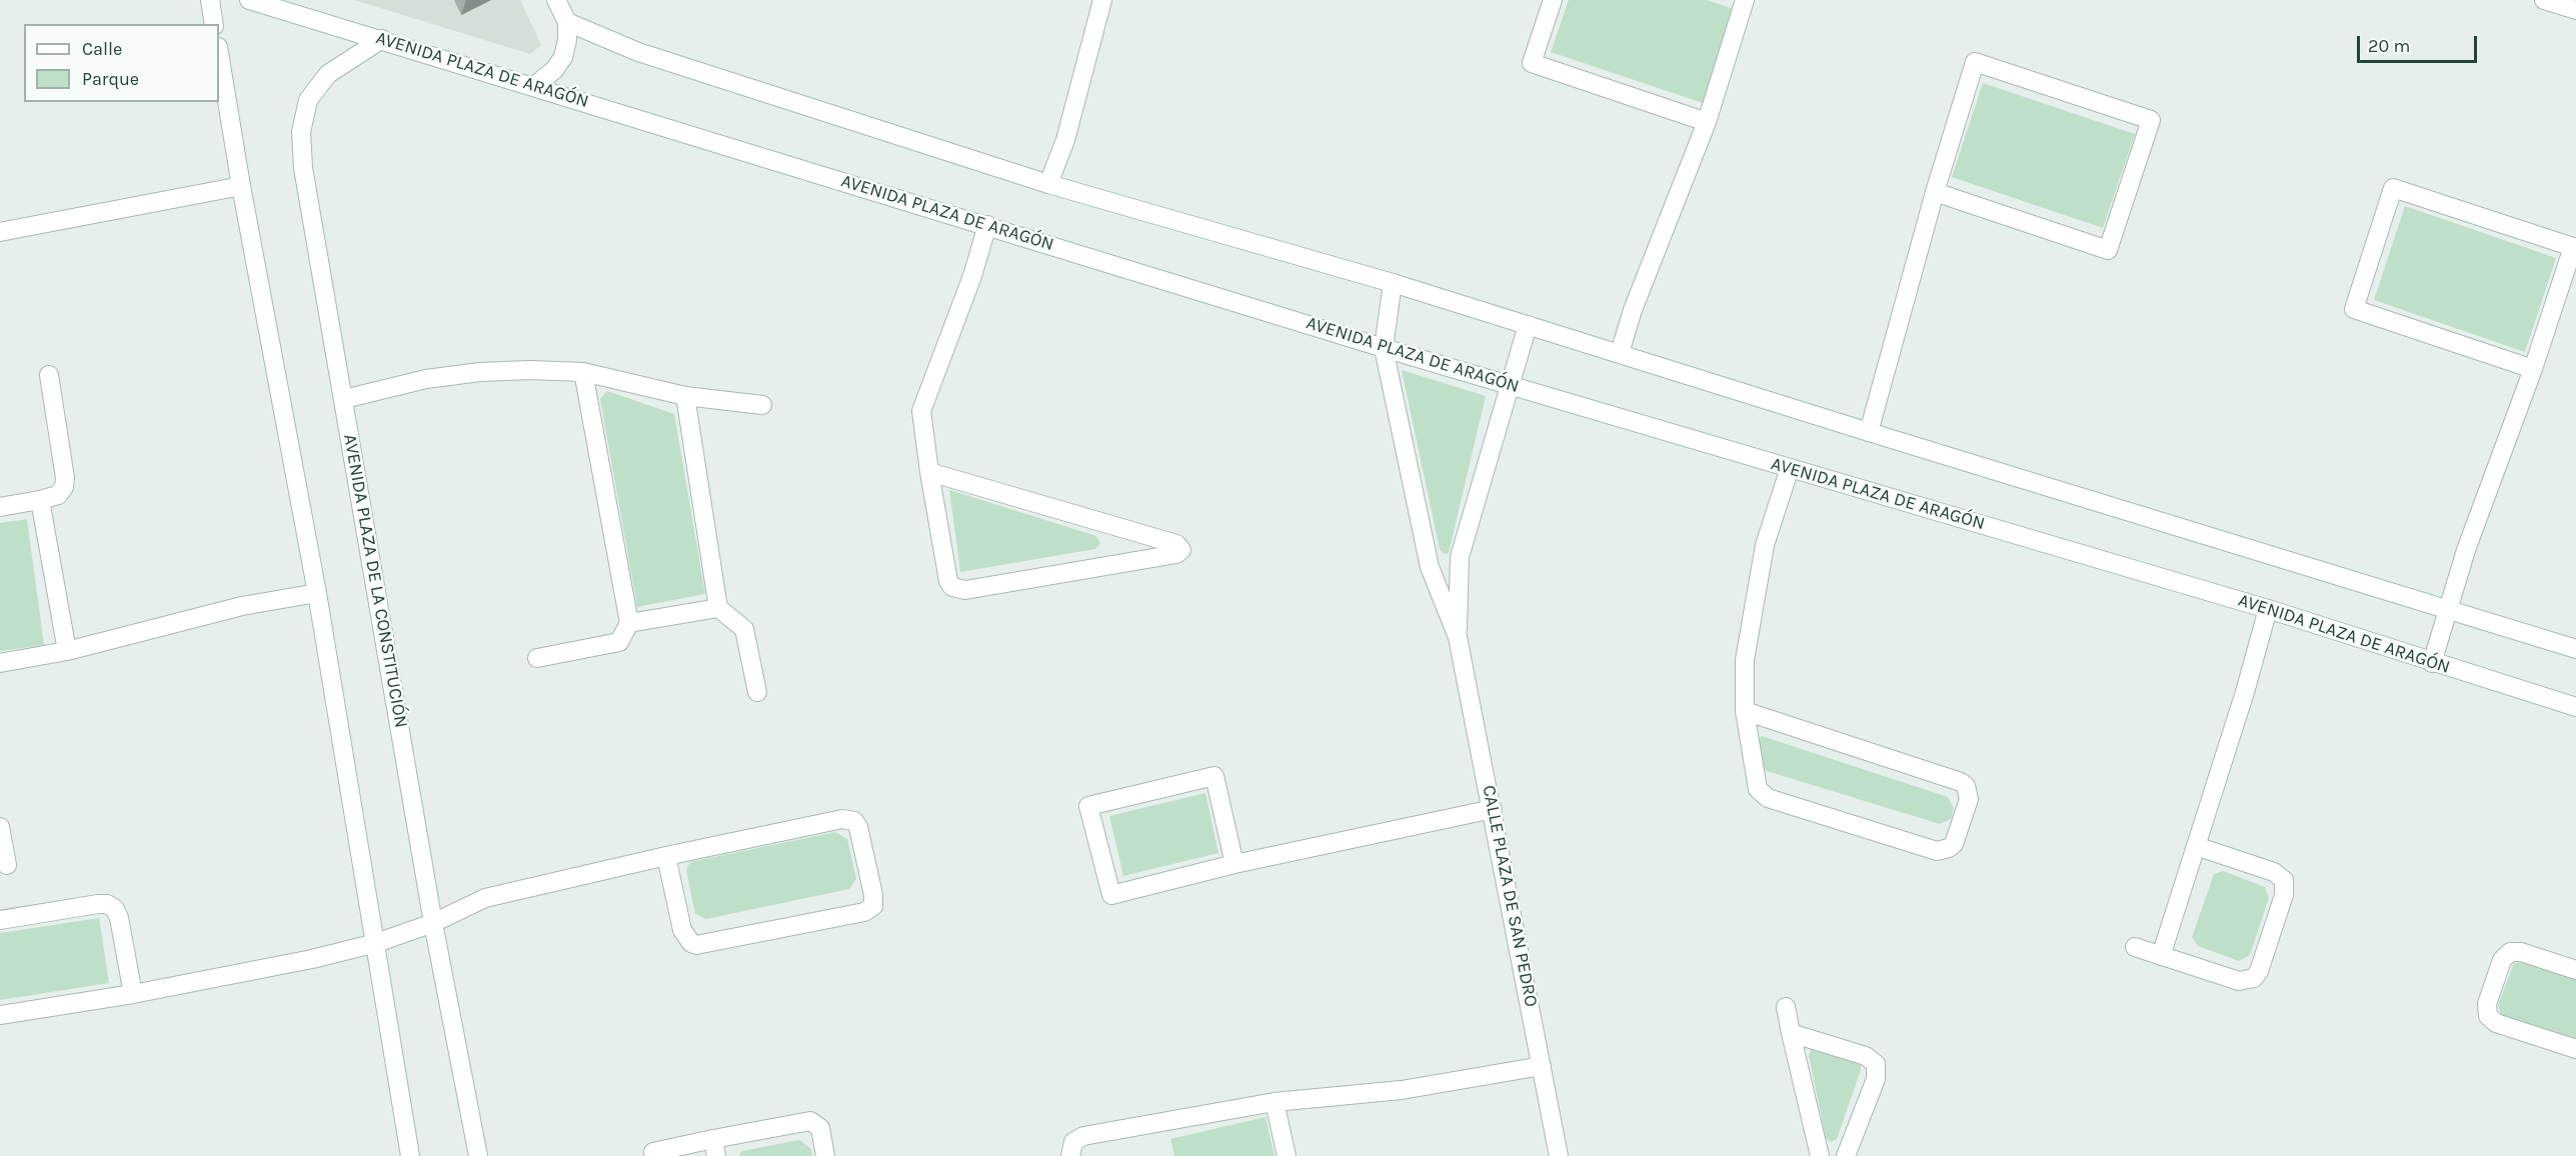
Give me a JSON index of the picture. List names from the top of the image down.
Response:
{
  "streets": {
    "street": ["AVENIDA PLAZA DE ARAGÓN", "AVENIDA PLAZA DE LA CONSTITUCIÓN", "CALLE PLAZA DE SAN PEDRO"]
  },
  "crossings": [
    ["AVENIDA PLAZA DE ARAGÓN", "AVENIDA PLAZA DE LA CONSTITUCIÓN"],
    ["AVENIDA PLAZA DE ARAGÓN", "CALLE PLAZA DE SAN PEDRO"]
  ],
  "legend": ["Calle", "Parque"],
  "scale_bar": "20 m"
}
